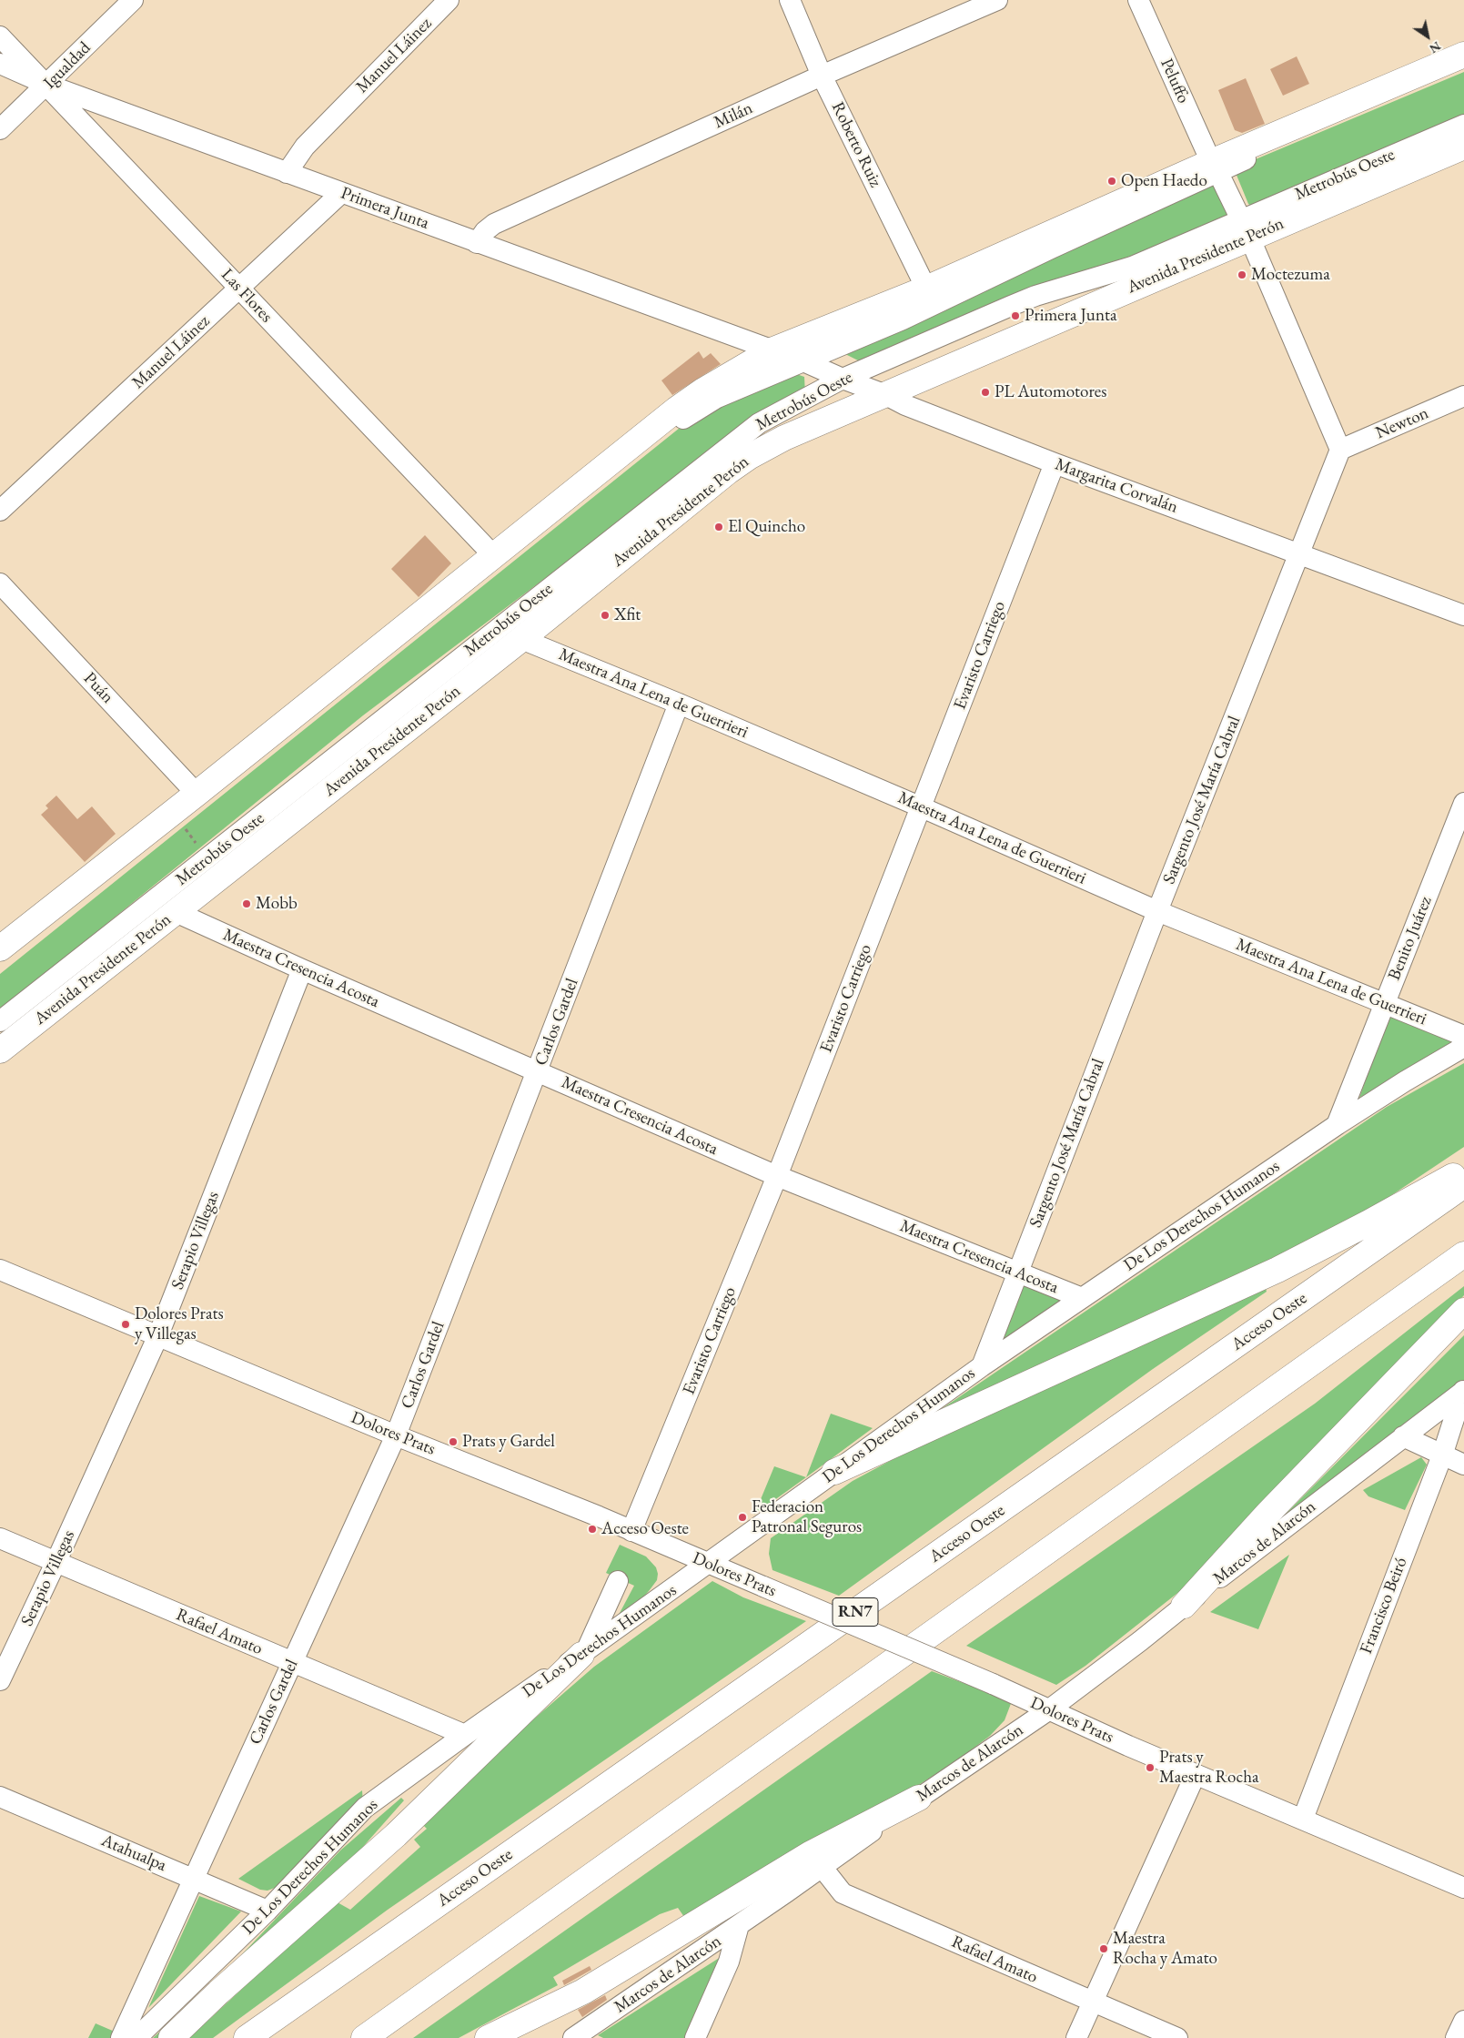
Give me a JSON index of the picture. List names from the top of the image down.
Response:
{
  "streets": {
    "main road": ["Avenida Presidente Perón", "Acceso Oeste", "RN7"],
    "street": [
      "Manuel Láinez",
      "Igualdad",
      "Peluffo",
      "Milán",
      "Roberto Ruiz",
      "Metrobús Oeste",
      "Primera Junta",
      "Las Flores",
      "Newton",
      "Margarita Corvalán",
      "Evaristo Carriego",
      "Puán",
      "Maestra Ana Lena de Guerrieri",
      "Sargento José María Cabral",
      "Benito Juárez",
      "Maestra Cresencia Acosta",
      "Carlos Gardel",
      "De Los Derechos Humanos",
      "Serapio Villegas",
      "Dolores Prats",
      "Marcos de Alarcón",
      "Francisco Beiró",
      "Rafael Amato",
      "Atahualpa"
    ]
  },
  "crossings": [
    ["Manuel Láinez", "Primera Junta"],
    ["Manuel Láinez", "Las Flores"],
    ["Igualdad", "Primera Junta"],
    ["Igualdad", "Las Flores"],
    ["Peluffo", "Metrobús Oeste"],
    ["Peluffo", "Avenida Presidente Perón"],
    ["Milán", "Roberto Ruiz"],
    ["Milán", "Primera Junta"],
    ["Metrobús Oeste", "Avenida Presidente Perón"],
    ["Metrobús Oeste", "Margarita Corvalán"],
    ["Primera Junta", "Las Flores"],
    ["Primera Junta", "Margarita Corvalán"],
    ["Avenida Presidente Perón", "Margarita Corvalán"],
    ["Avenida Presidente Perón", "Maestra Ana Lena de Guerrieri"],
    ["Avenida Presidente Perón", "Maestra Cresencia Acosta"],
    ["Newton", "Sargento José María Cabral"],
    ["Margarita Corvalán", "Evaristo Carriego"],
    ["Margarita Corvalán", "Sargento José María Cabral"],
    ["Evaristo Carriego", "Maestra Ana Lena de Guerrieri"],
    ["Evaristo Carriego", "Maestra Cresencia Acosta"],
    ["Evaristo Carriego", "Dolores Prats"],
    ["Maestra Ana Lena de Guerrieri", "Sargento José María Cabral"],
    ["Maestra Ana Lena de Guerrieri", "Benito Juárez"],
    ["Maestra Ana Lena de Guerrieri", "Carlos Gardel"],
    ["Sargento José María Cabral", "Maestra Cresencia Acosta"],
    ["Sargento José María Cabral", "De Los Derechos Humanos"],
    ["Benito Juárez", "De Los Derechos Humanos"],
    ["Maestra Cresencia Acosta", "Carlos Gardel"],
    ["Maestra Cresencia Acosta", "De Los Derechos Humanos"],
    ["Maestra Cresencia Acosta", "Serapio Villegas"],
    ["Carlos Gardel", "Dolores Prats"],
    ["Carlos Gardel", "Rafael Amato"],
    ["Carlos Gardel", "Atahualpa"],
    ["De Los Derechos Humanos", "Dolores Prats"],
    ["De Los Derechos Humanos", "Rafael Amato"],
    ["De Los Derechos Humanos", "Atahualpa"],
    ["Serapio Villegas", "Dolores Prats"],
    ["Serapio Villegas", "Rafael Amato"],
    ["Dolores Prats", "Marcos de Alarcón"],
    ["Dolores Prats", "Francisco Beiró"],
    ["Marcos de Alarcón", "Francisco Beiró"],
    ["Marcos de Alarcón", "Rafael Amato"]
  ],
  "places": [
    "Open Haedo",
    "Moctezuma",
    "Primera Junta",
    "PL Automotores",
    "El Quincho",
    "Xfit",
    "Mobb",
    "Dolores Prats y Villegas",
    "Prats y Gardel",
    "Federacion Patronal Seguros",
    "Acceso Oeste",
    "Prats y Maestra Rocha",
    "Maestra Rocha y Amato"
  ],
  "north": "bottom right"
}
